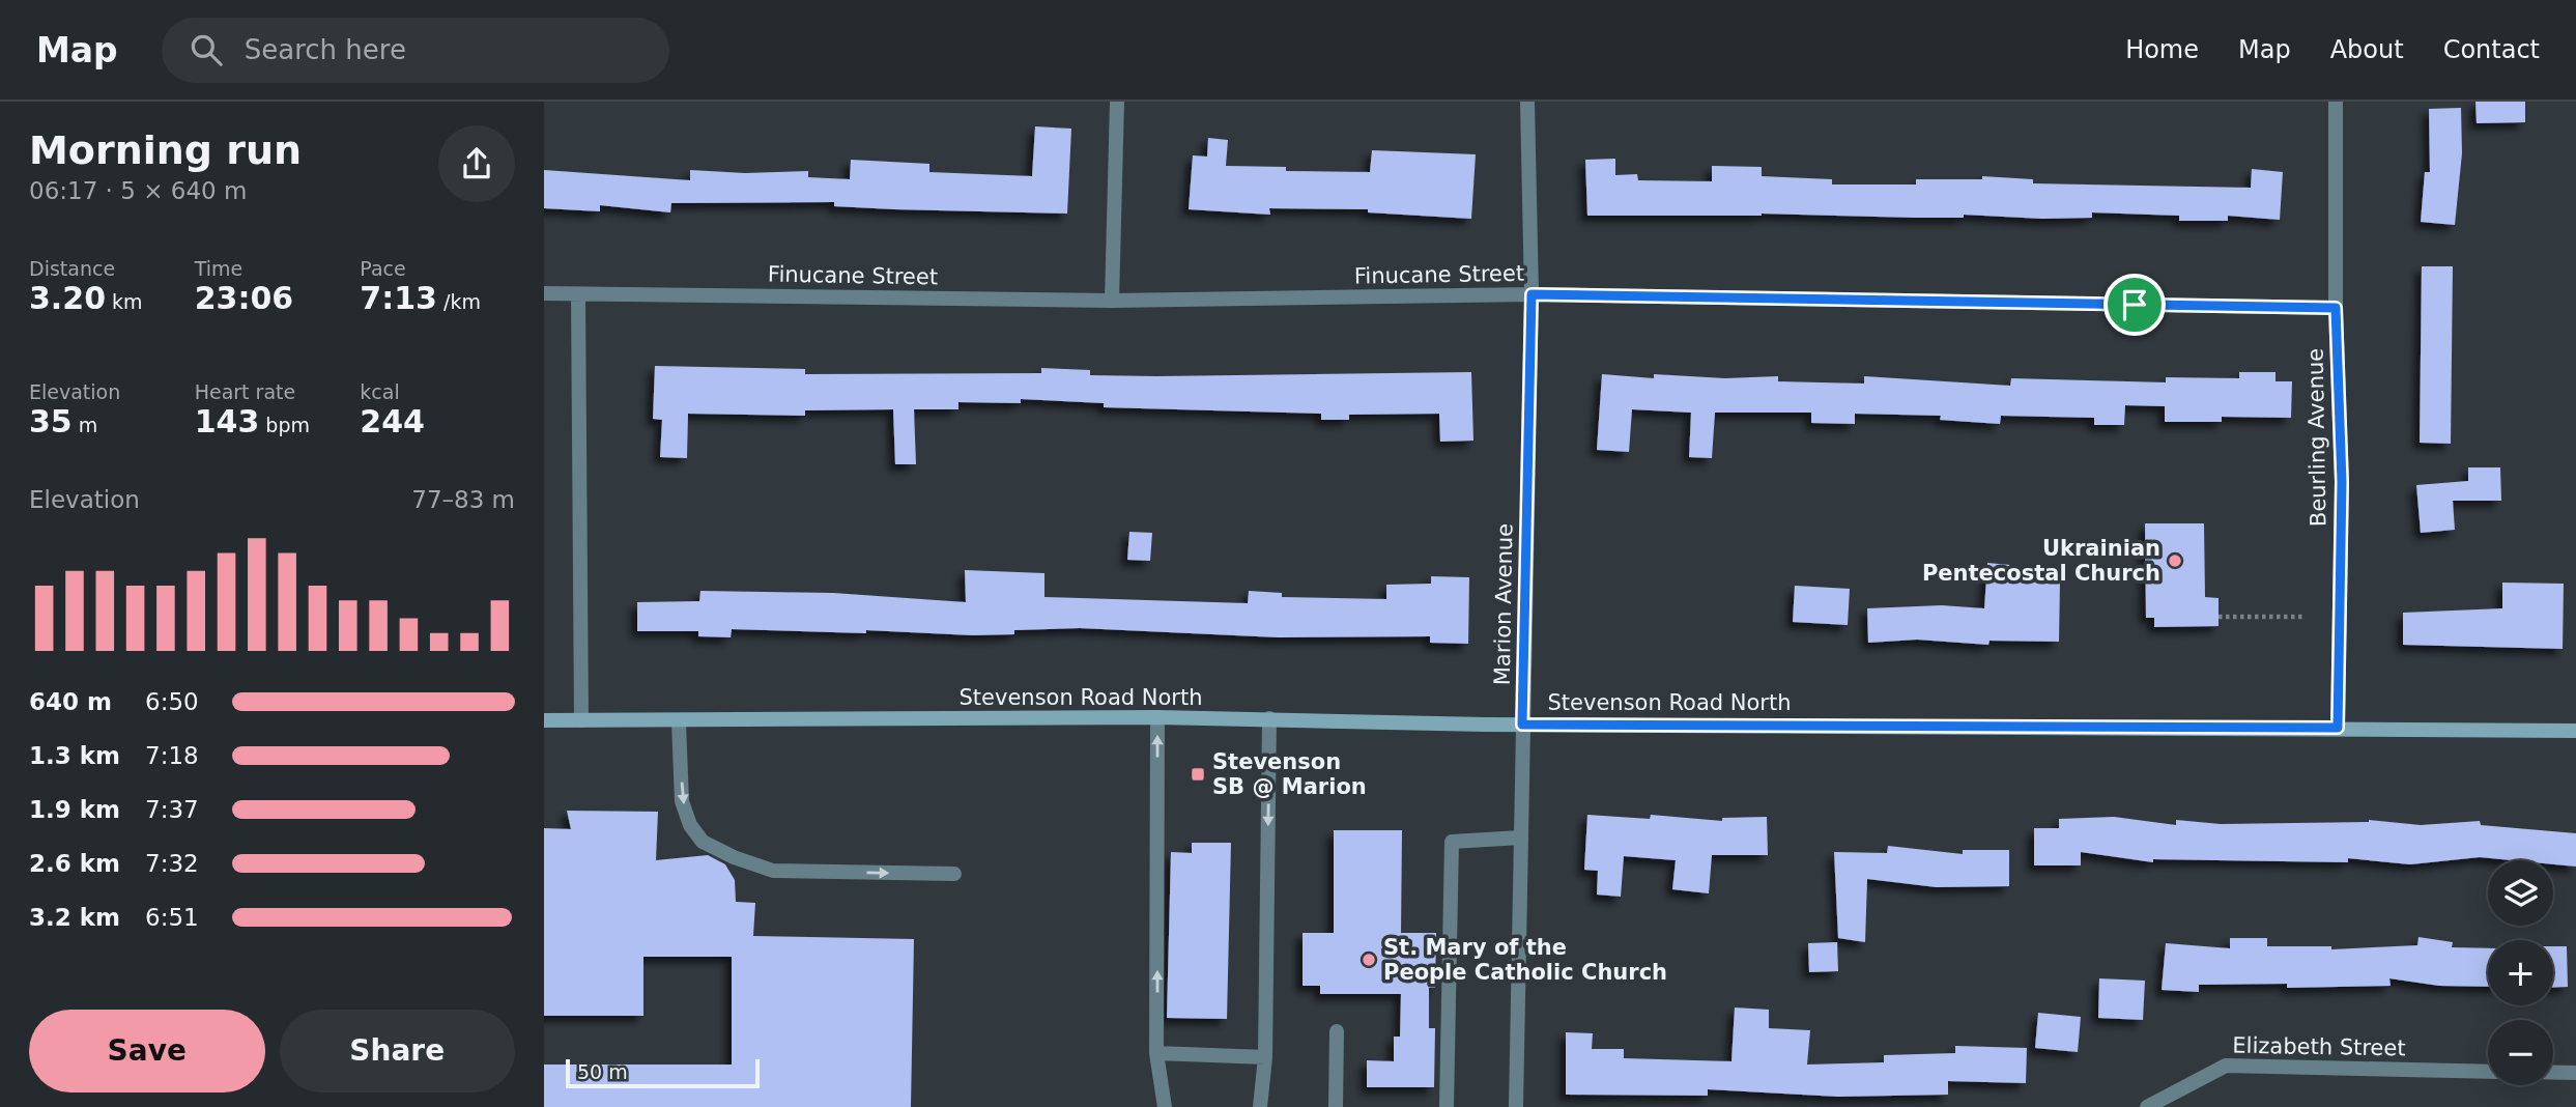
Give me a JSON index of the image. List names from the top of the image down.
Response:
{
  "streets": {
    "main road": ["Stevenson Road North"],
    "street": [
      "Finucane Street",
      "Beurling Avenue",
      "Marion Avenue",
      "Elizabeth Street"
    ]
  },
  "crossings": [
    ["Finucane Street", "Beurling Avenue"],
    ["Finucane Street", "Marion Avenue"],
    ["Beurling Avenue", "Stevenson Road North"],
    ["Marion Avenue", "Stevenson Road North"]
  ],
  "places": {
    "other": ["Ukrainian Pentecostal Church", "St. Mary of the People Catholic Church"],
    "transit": ["Stevenson SB @ Marion"]
  },
  "scale_bar": "50 m",
  "page": {
    "header": "Map",
    "search": "Search here",
    "nav": [
      "Home",
      "Map",
      "About",
      "Contact"
    ],
    "heading": ["Morning run", "06:17 · 5 × 640 m"],
    "stats": [
      ["Distance", "3.20 km"],
      ["Time", "23:06"],
      ["Pace", "7:13 /km"],
      ["Elevation", "35 m"],
      ["Heart rate", "143 bpm"],
      ["kcal", "244"]
    ],
    "chart": ["Elevation", "77–83 m"],
    "list": [
      {
        "name": "640 m",
        "note": "6:50"
      },
      {
        "name": "1.3 km",
        "note": "7:18"
      },
      {
        "name": "1.9 km",
        "note": "7:37"
      },
      {
        "name": "2.6 km",
        "note": "7:32"
      },
      {
        "name": "3.2 km",
        "note": "6:51"
      }
    ],
    "map_buttons": ["+", "−"],
    "buttons": ["Save", "Share"],
    "scale": "50 m"
  }
}
